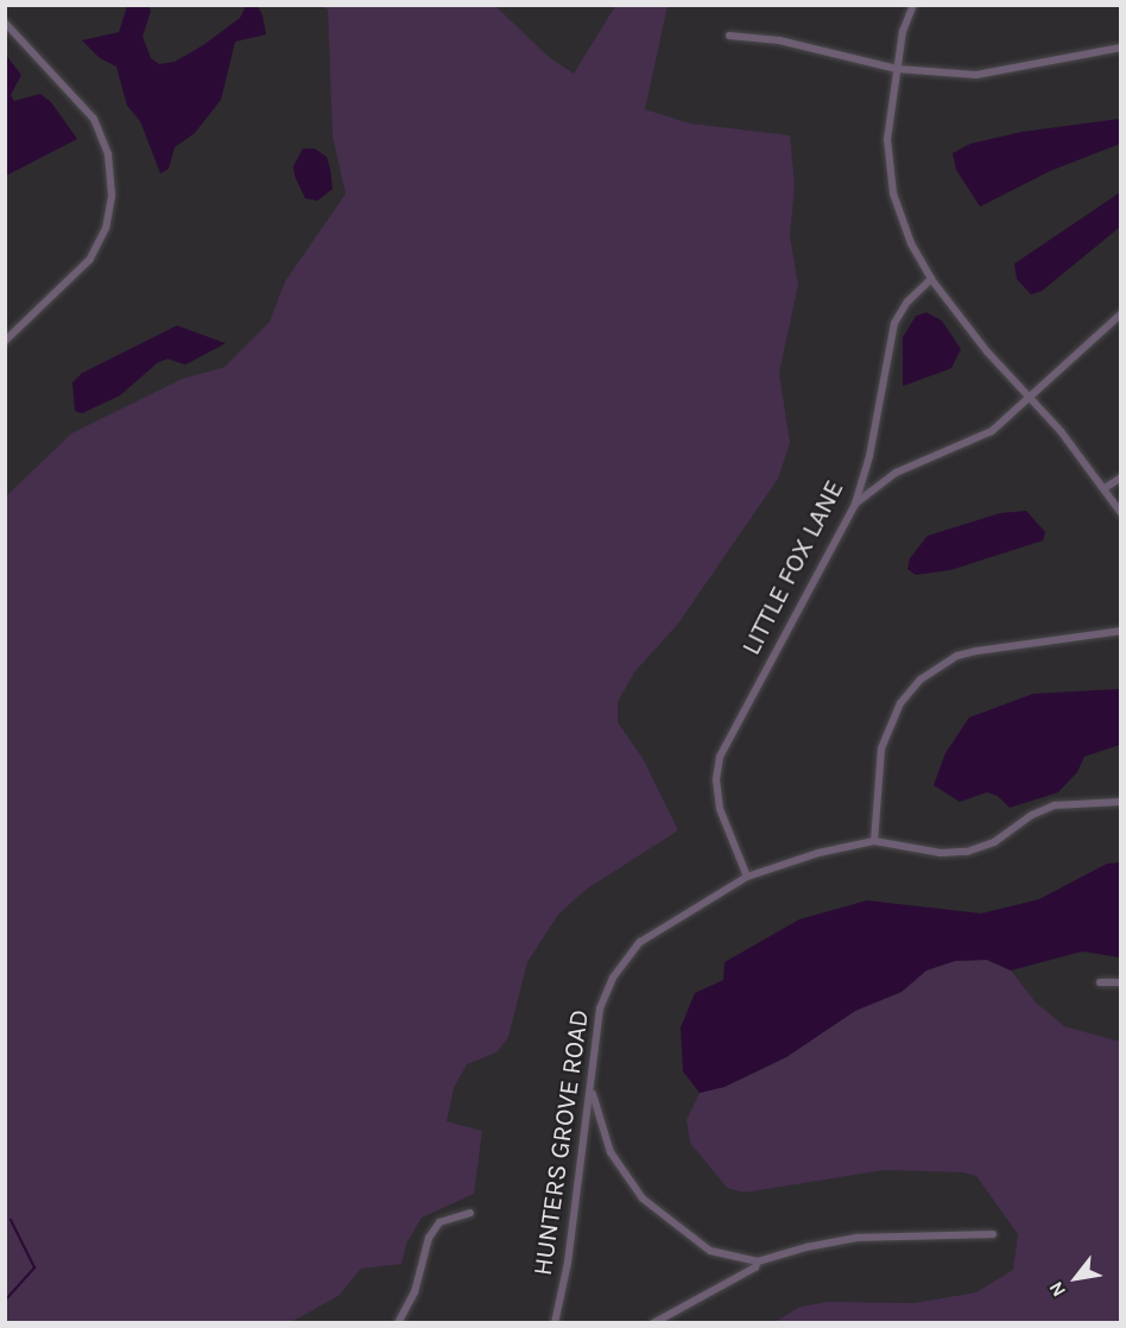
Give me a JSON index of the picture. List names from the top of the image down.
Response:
{
  "streets": {
    "street": ["LITTLE FOX LANE", "HUNTERS GROVE ROAD"]
  },
  "crossings": [
    ["LITTLE FOX LANE", "HUNTERS GROVE ROAD"]
  ],
  "north": "bottom left"
}
